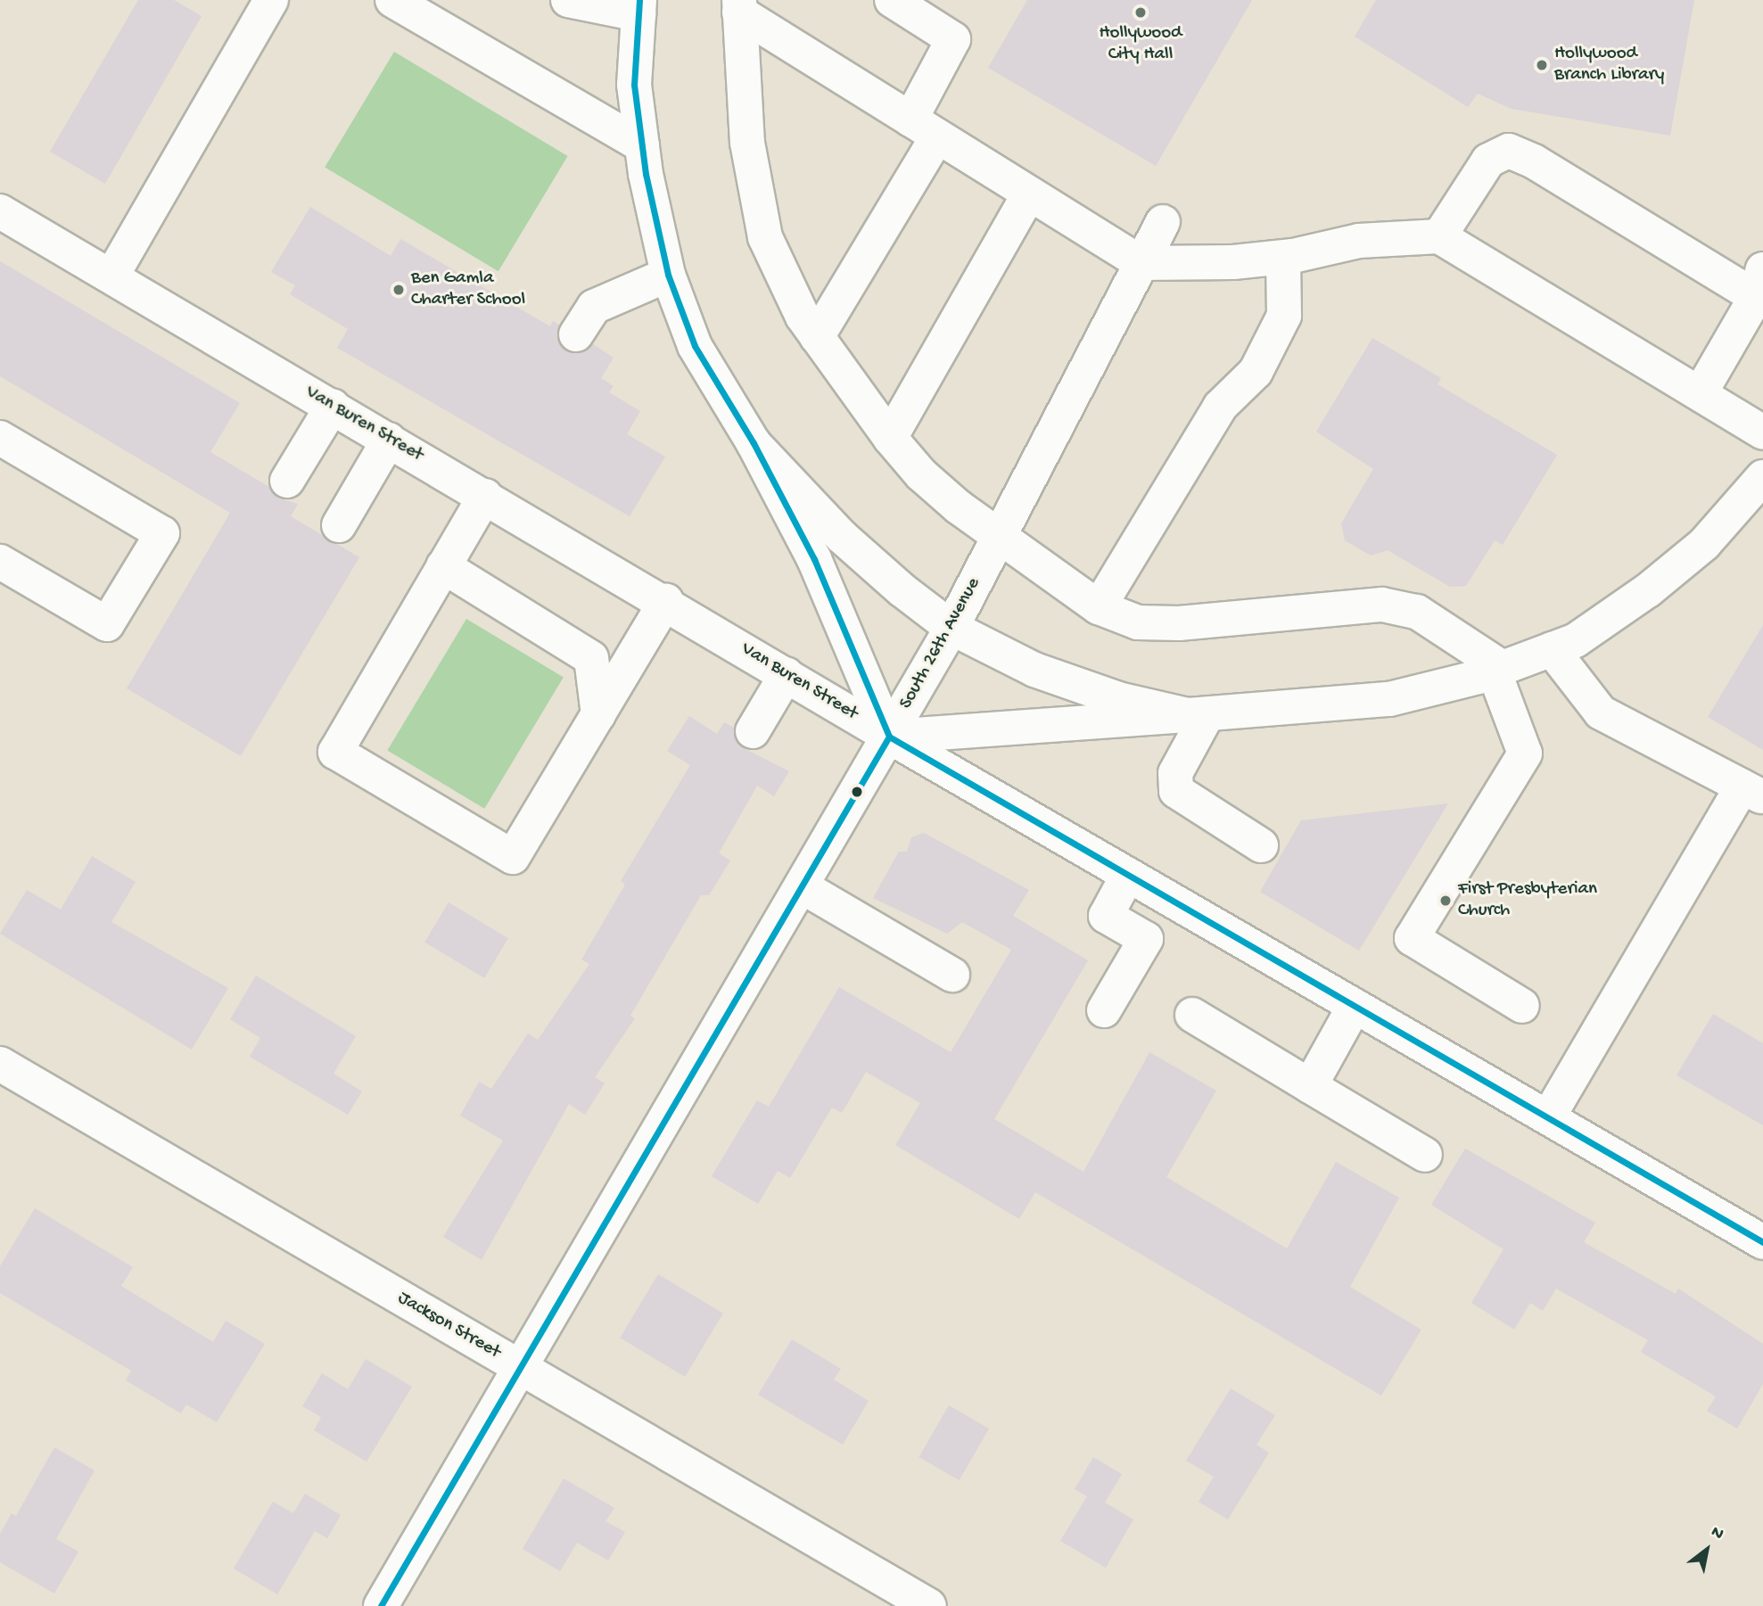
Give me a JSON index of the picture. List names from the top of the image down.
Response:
{
  "streets": {
    "main road": ["Van Buren Street", "South 26th Avenue", "Jackson Street"]
  },
  "crossings": [
    ["Van Buren Street", "South 26th Avenue"],
    ["South 26th Avenue", "Jackson Street"]
  ],
  "places": [
    "Hollywood City Hall",
    "Hollywood Branch Library",
    "Ben Gamla Charter School",
    "First Presbyterian Church"
  ],
  "north": "top right"
}
